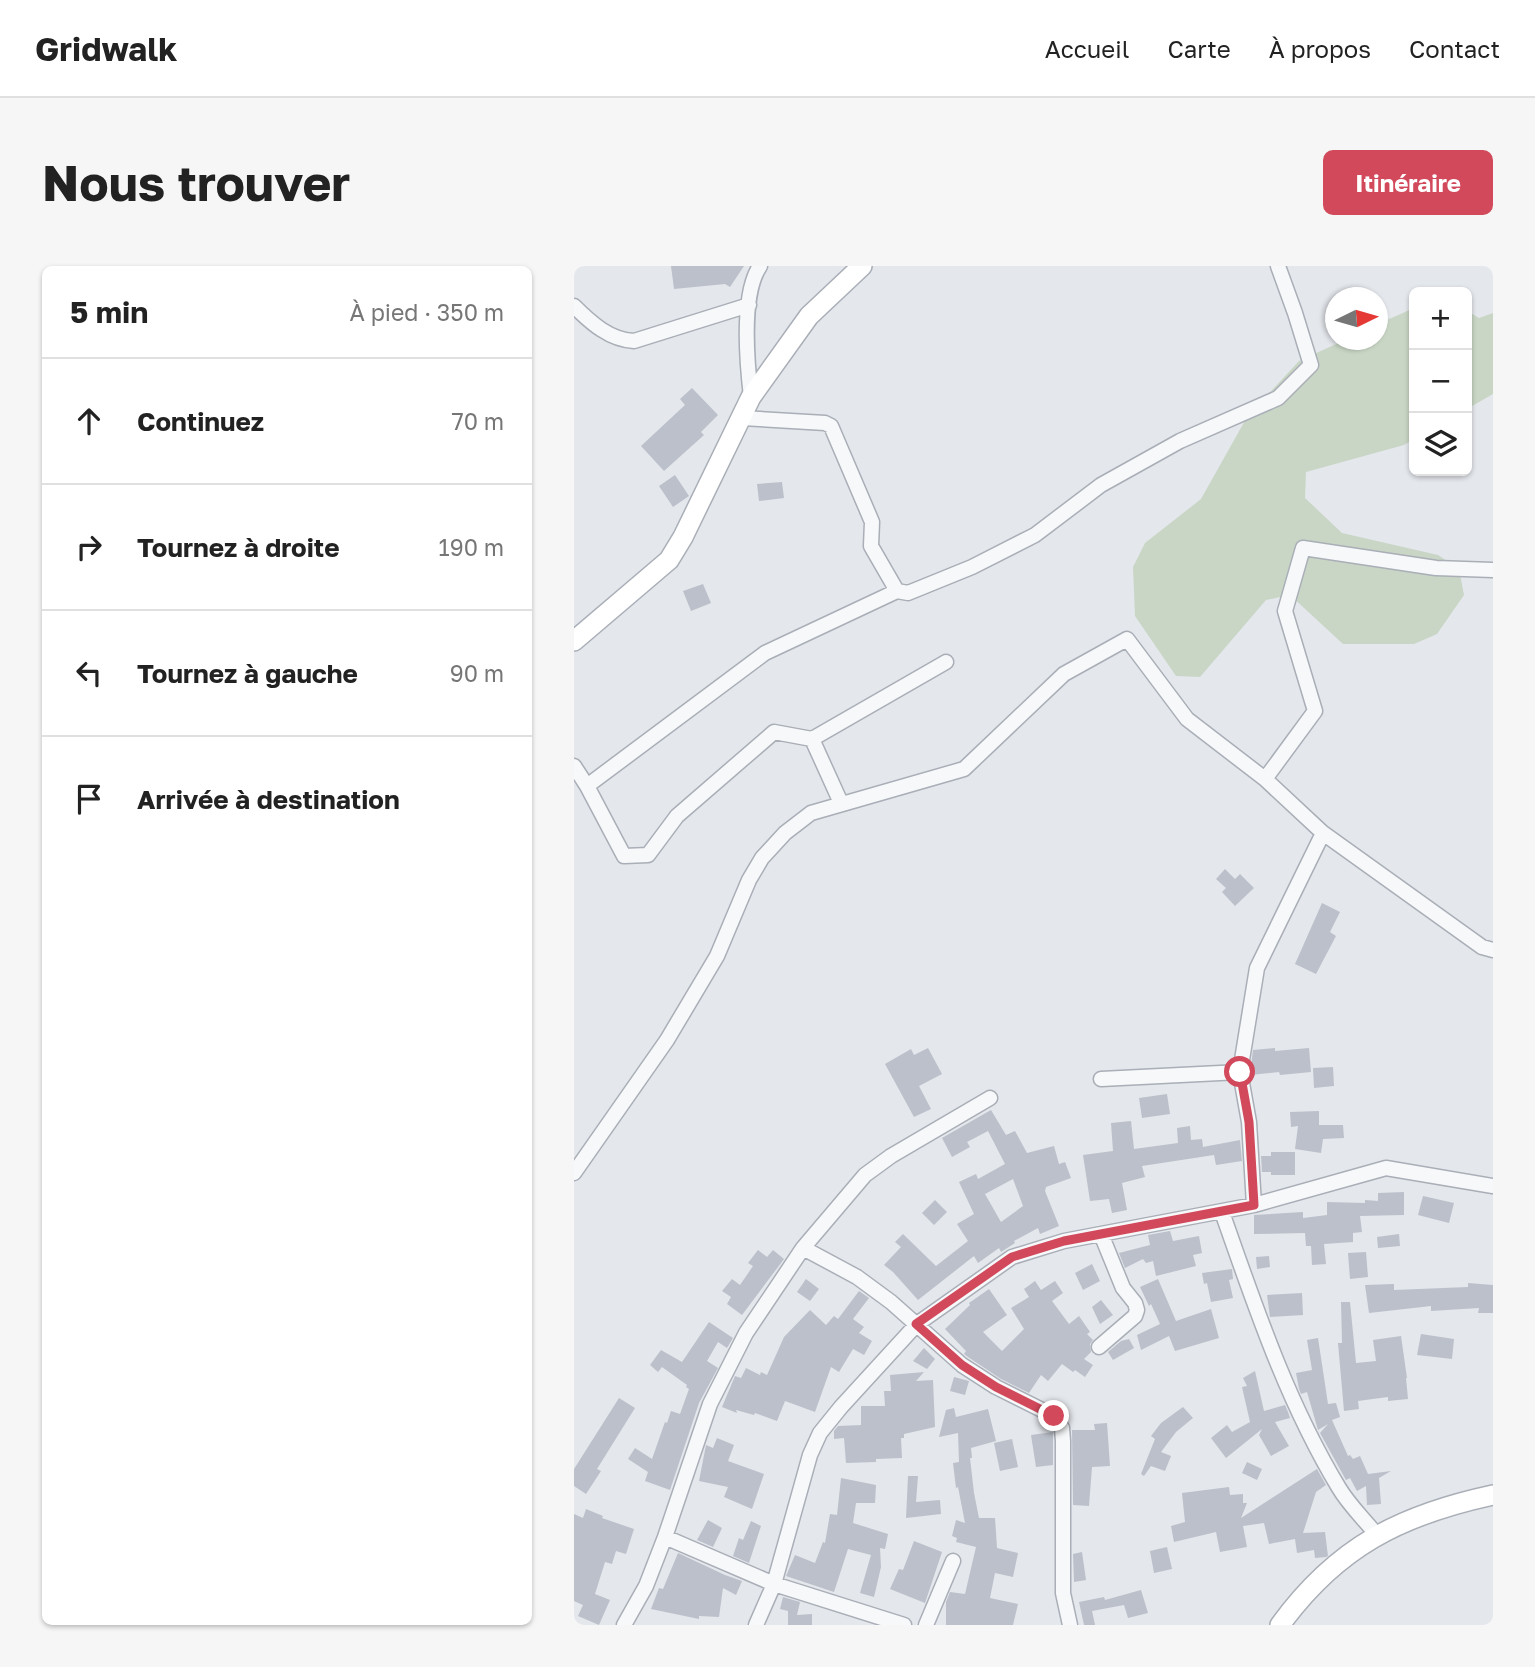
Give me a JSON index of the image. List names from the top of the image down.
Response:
{
  "north": "right",
  "page": {
    "header": "Gridwalk",
    "nav": [
      "Accueil",
      "Carte",
      "À propos",
      "Contact"
    ],
    "buttons": "Itinéraire",
    "title": "Nous trouver",
    "heading": ["5 min", "À pied · 350 m"],
    "map_buttons": ["+", "−"],
    "list": [
      ["Continuez", "70 m"],
      ["Tournez à droite", "190 m"],
      ["Tournez à gauche", "90 m"],
      "Arrivée à destination"
    ]
  }
}
